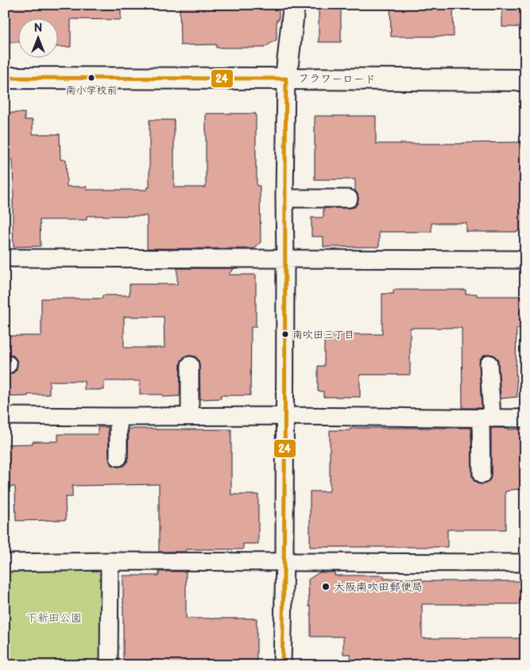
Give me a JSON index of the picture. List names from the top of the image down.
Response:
{
  "streets": {
    "street": ["フラワーロード"]
  },
  "parks": ["下新田公園"],
  "places": ["南小学校前", "南吹田三丁目", "大阪南吹田郵便局"],
  "lines": ["transit line 24"],
  "north": "top"
}
